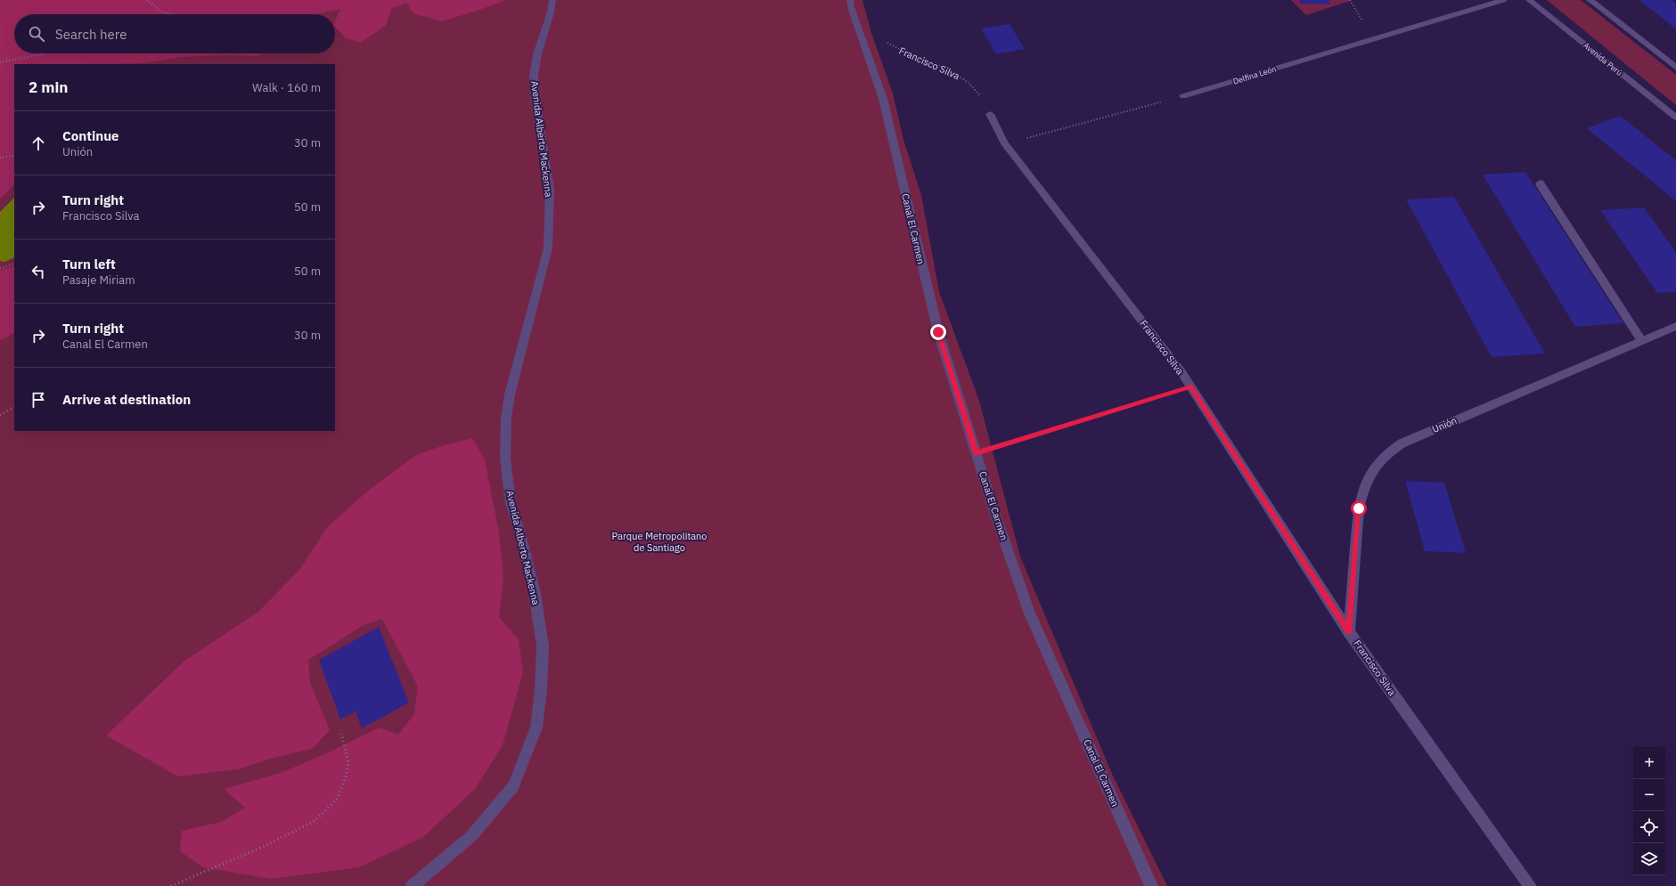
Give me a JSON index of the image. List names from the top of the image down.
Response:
{
  "streets": {
    "street": [
      "Avenida Perú",
      "Francisco Silva",
      "Delfina León",
      "Avenida Alberto Mackenna",
      "Canal El Carmen",
      "Unión"
    ]
  },
  "crossings": [
    ["Francisco Silva", "Unión"]
  ],
  "parks": ["Parque Metropolitano de Santiago"],
  "page": {
    "search": "Search here",
    "heading": ["2 min", "Walk · 160 m"],
    "list": [
      ["Continue", "Unión", "30 m"],
      ["Turn right", "Francisco Silva", "50 m"],
      ["Turn left", "Pasaje Miriam", "50 m"],
      ["Turn right", "Canal El Carmen", "30 m"],
      "Arrive at destination"
    ],
    "map_buttons": ["+", "−"]
  }
}
